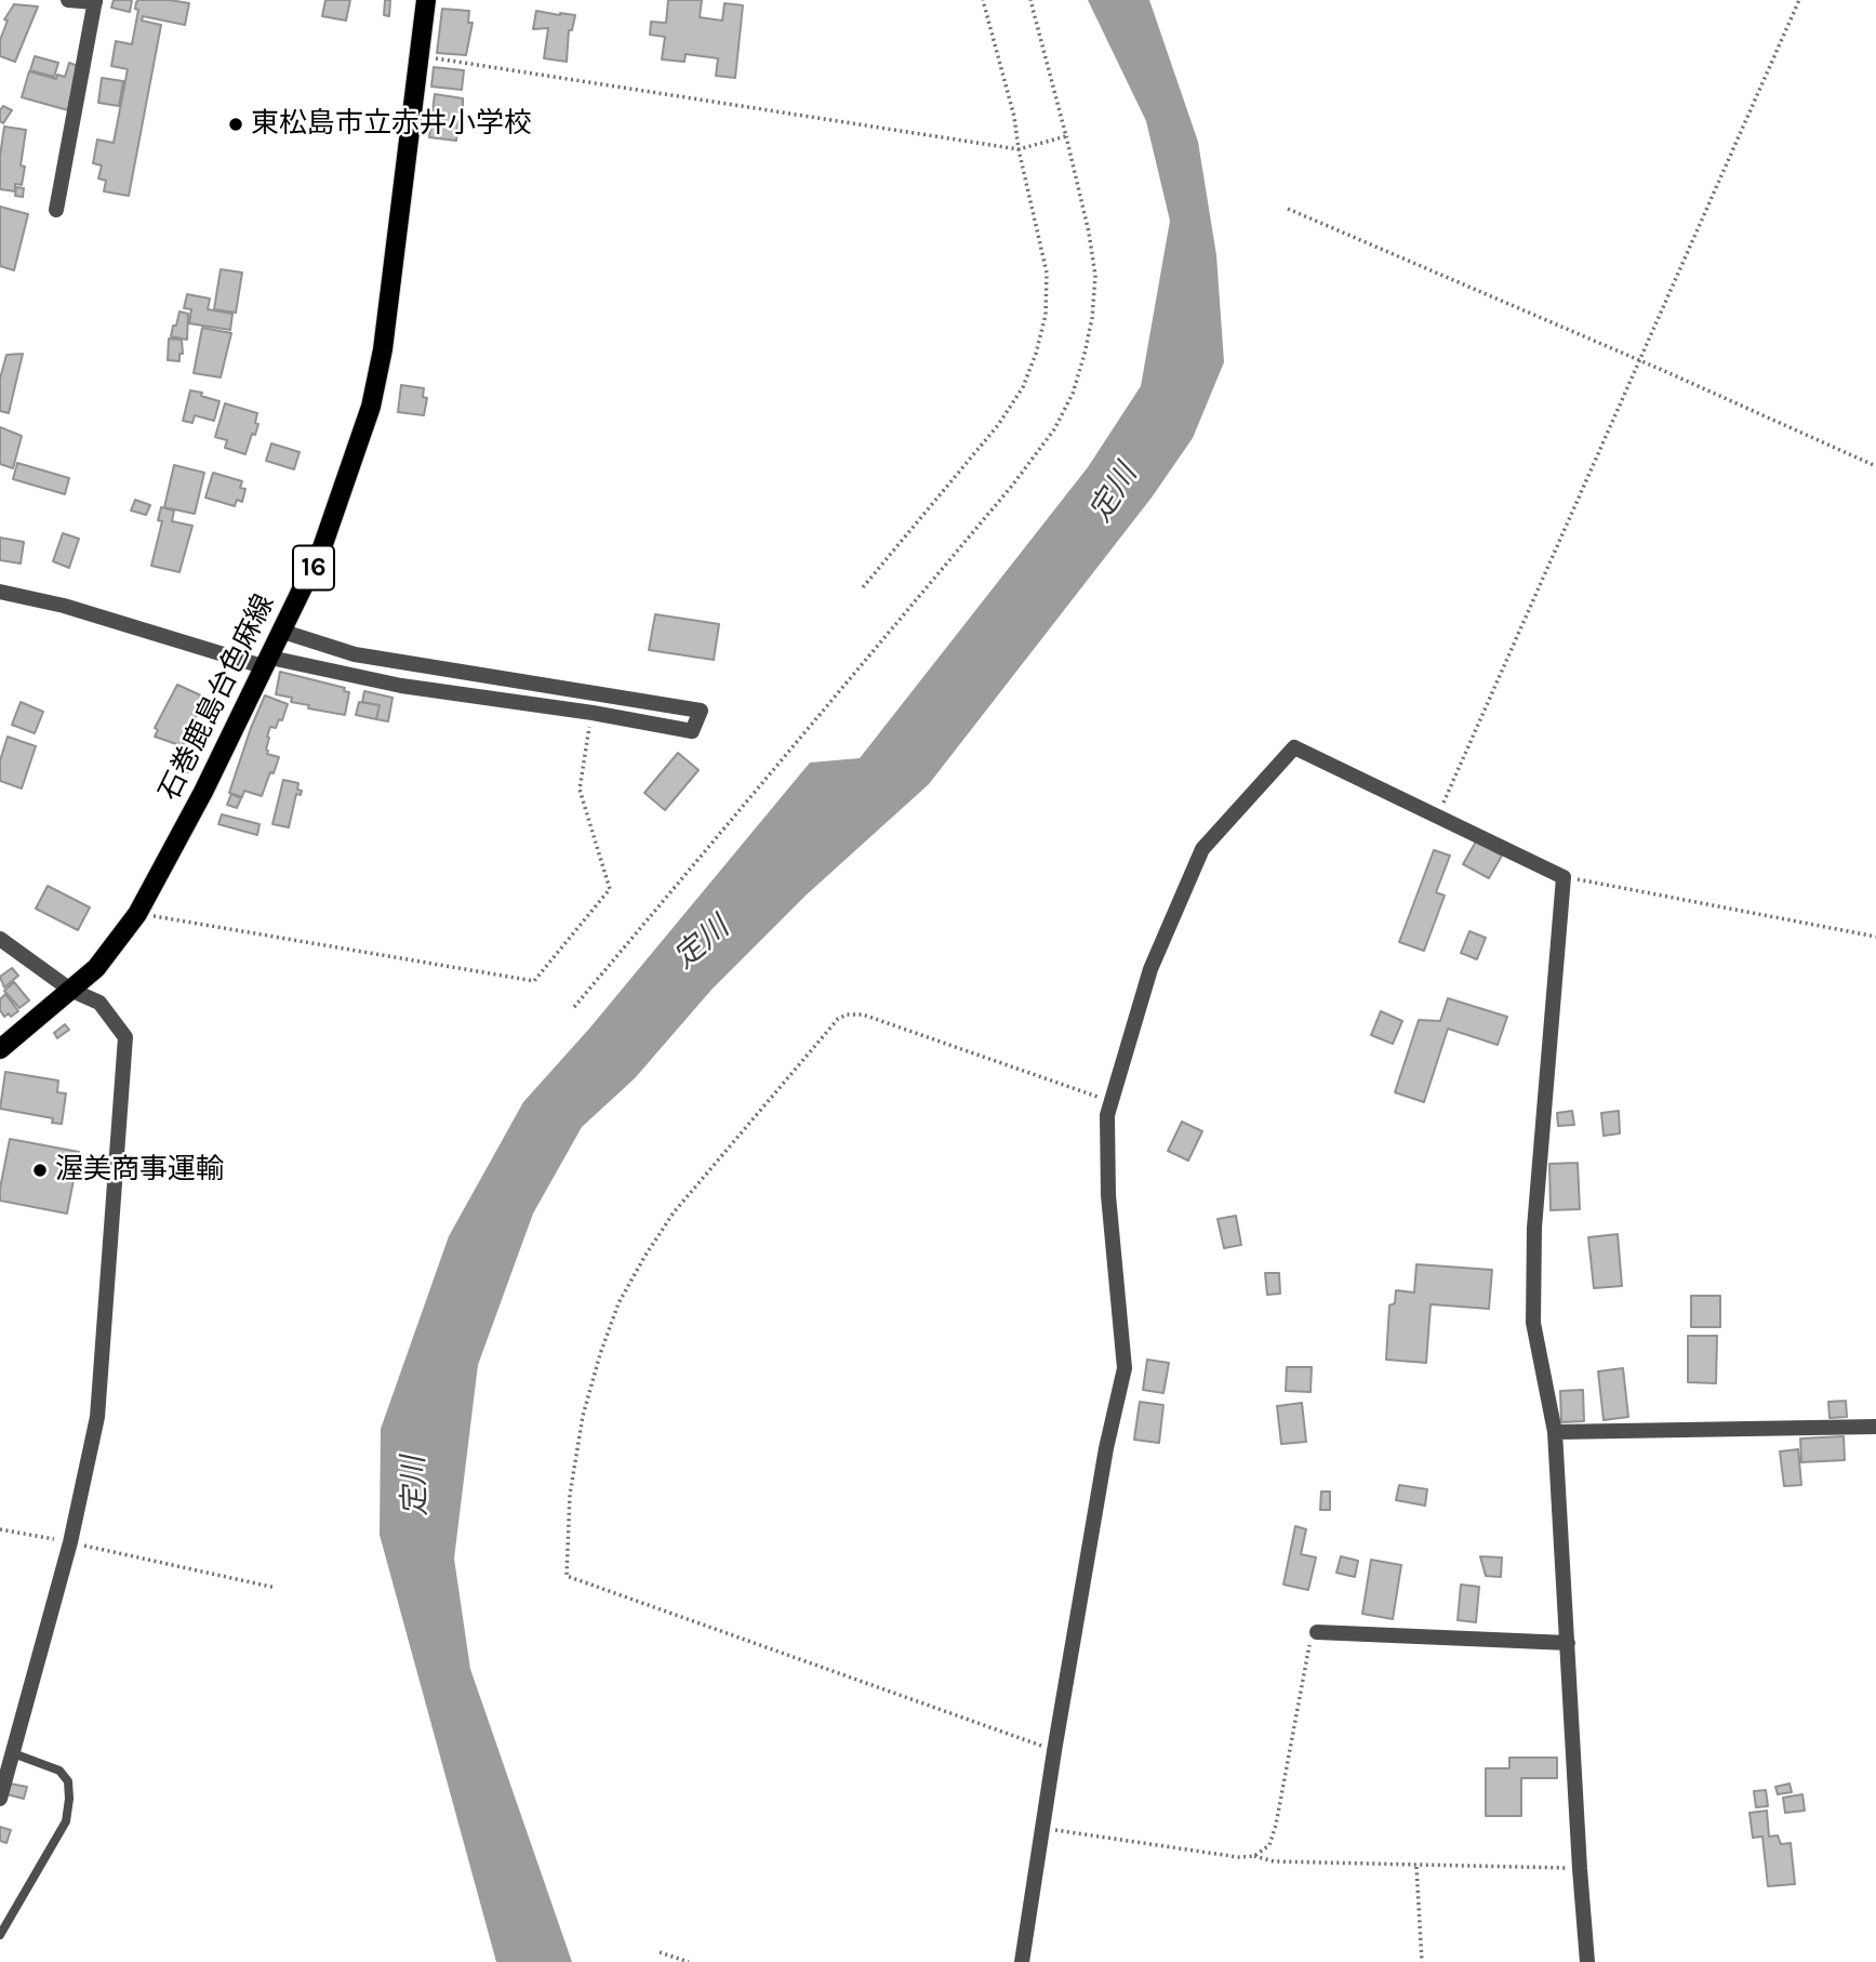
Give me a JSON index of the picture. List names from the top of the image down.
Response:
{
  "streets": {
    "main road": ["16", "石巻鹿島台色麻線"]
  },
  "water": ["定川"],
  "places": ["東松島市立赤井小学校", "渥美商事運輸"]
}
